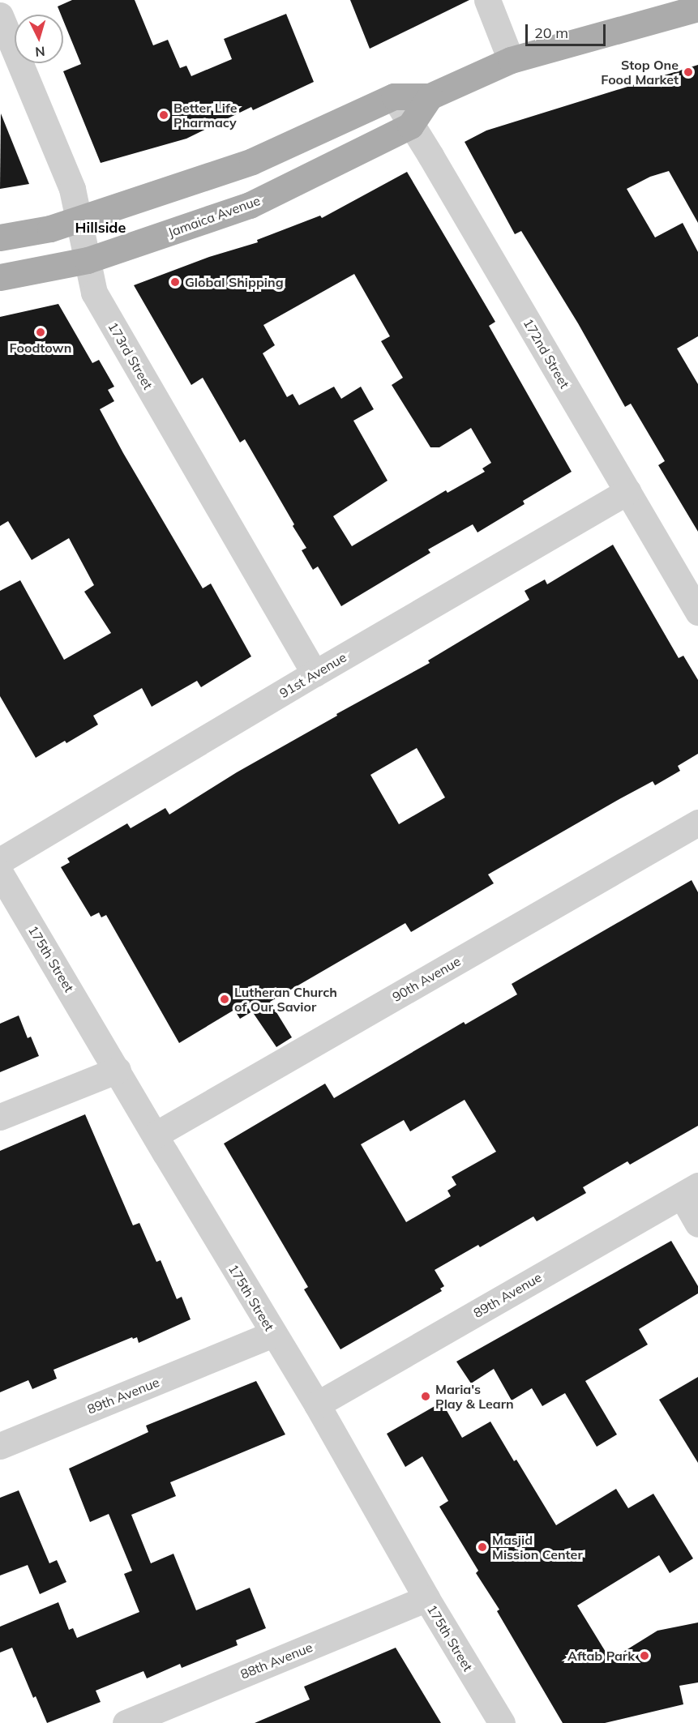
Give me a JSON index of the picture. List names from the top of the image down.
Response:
{
  "streets": {
    "main road": ["Jamaica Avenue"],
    "street": [
      "172nd Street",
      "173rd Street",
      "91st Avenue",
      "175th Street",
      "90th Avenue",
      "89th Avenue",
      "88th Avenue"
    ]
  },
  "crossings": [
    ["Jamaica Avenue", "172nd Street"],
    ["Jamaica Avenue", "173rd Street"],
    ["172nd Street", "91st Avenue"],
    ["173rd Street", "91st Avenue"],
    ["175th Street", "90th Avenue"],
    ["175th Street", "89th Avenue"],
    ["175th Street", "88th Avenue"]
  ],
  "districts": ["Hillside"],
  "places": [
    "Stop One Food Market",
    "Better Life Pharmacy",
    "Global Shipping",
    "Foodtown",
    "Lutheran Church of Our Savior",
    "Maria's Play & Learn",
    "Masjid Mission Center",
    "Aftab Park"
  ],
  "scale_bar": "20 m",
  "north": "bottom"
}
